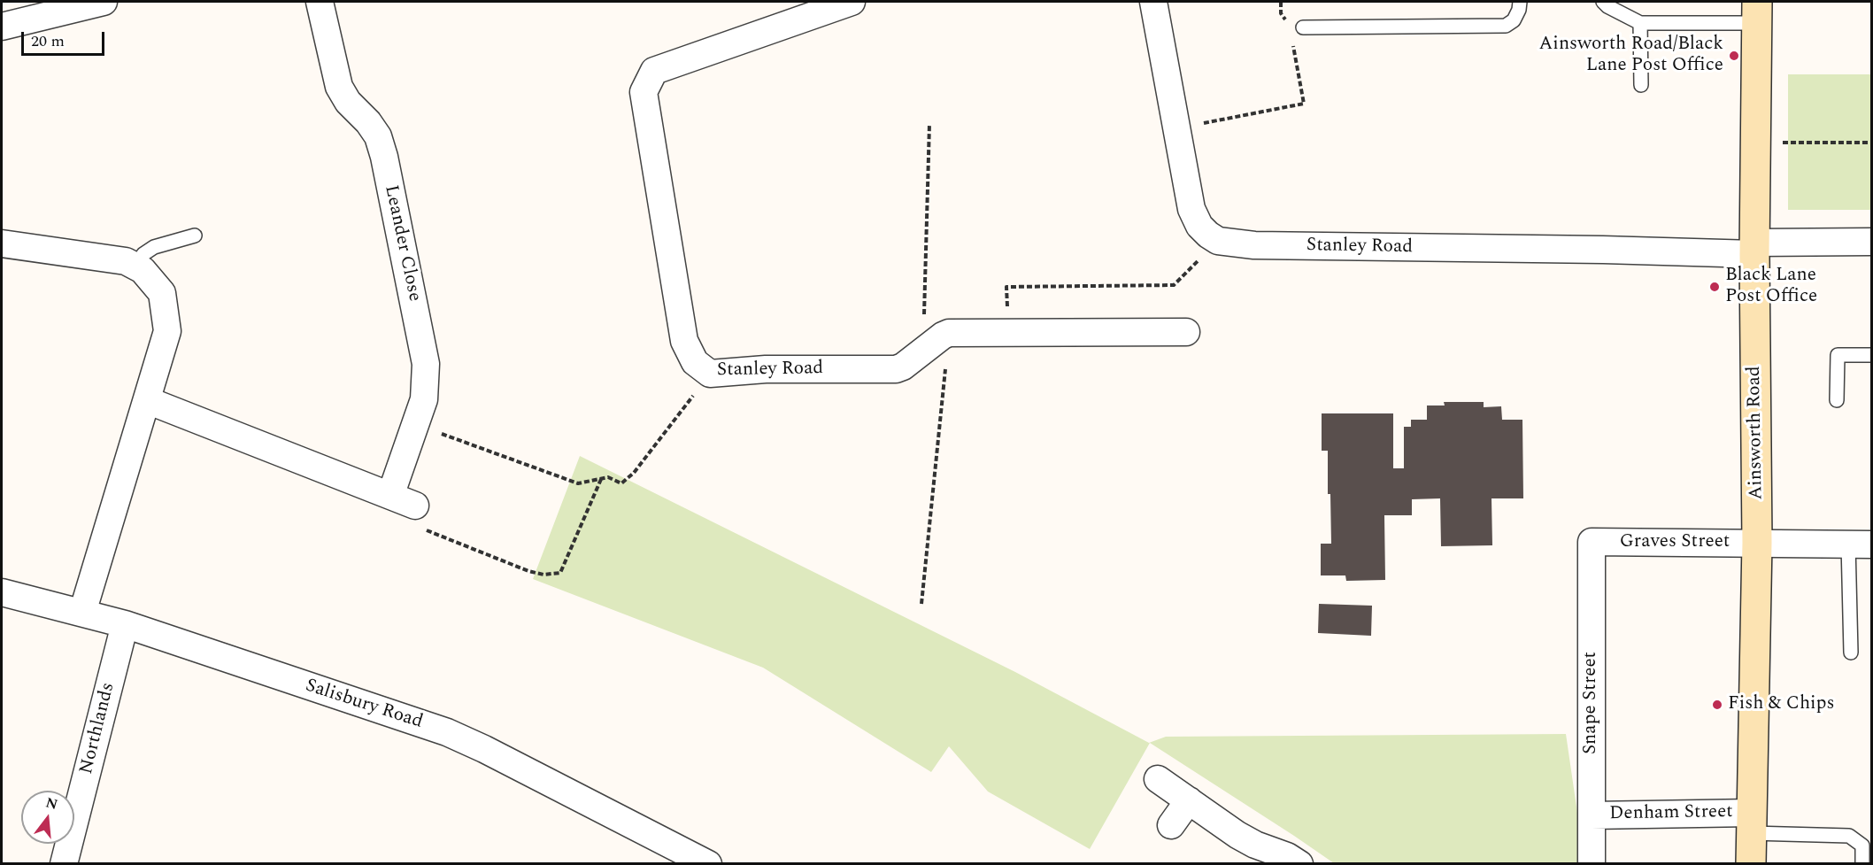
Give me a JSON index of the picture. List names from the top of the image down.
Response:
{
  "streets": {
    "main road": ["Ainsworth Road"],
    "street": [
      "Leander Close",
      "Stanley Road",
      "Graves Street",
      "Snape Street",
      "Salisbury Road",
      "Northlands",
      "Denham Street"
    ]
  },
  "crossings": [
    ["Stanley Road", "Ainsworth Road"],
    ["Ainsworth Road", "Graves Street"],
    ["Ainsworth Road", "Denham Street"],
    ["Graves Street", "Snape Street"],
    ["Snape Street", "Denham Street"],
    ["Salisbury Road", "Northlands"]
  ],
  "places": ["Ainsworth Road/Black Lane Post Office", "Black Lane Post Office", "Fish & Chips"],
  "scale_bar": "20 m",
  "north": "top"
}
